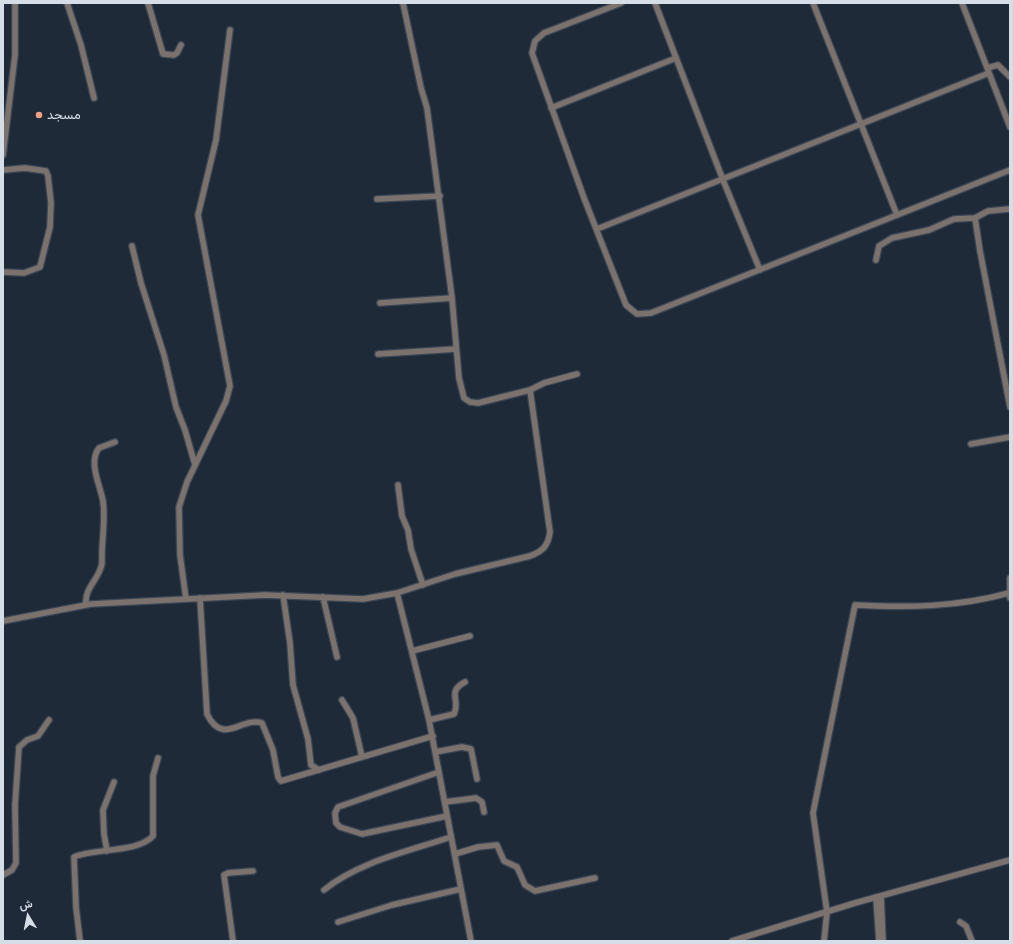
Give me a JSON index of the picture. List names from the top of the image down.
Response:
{
  "places": ["مسجد"],
  "north": "top"
}
